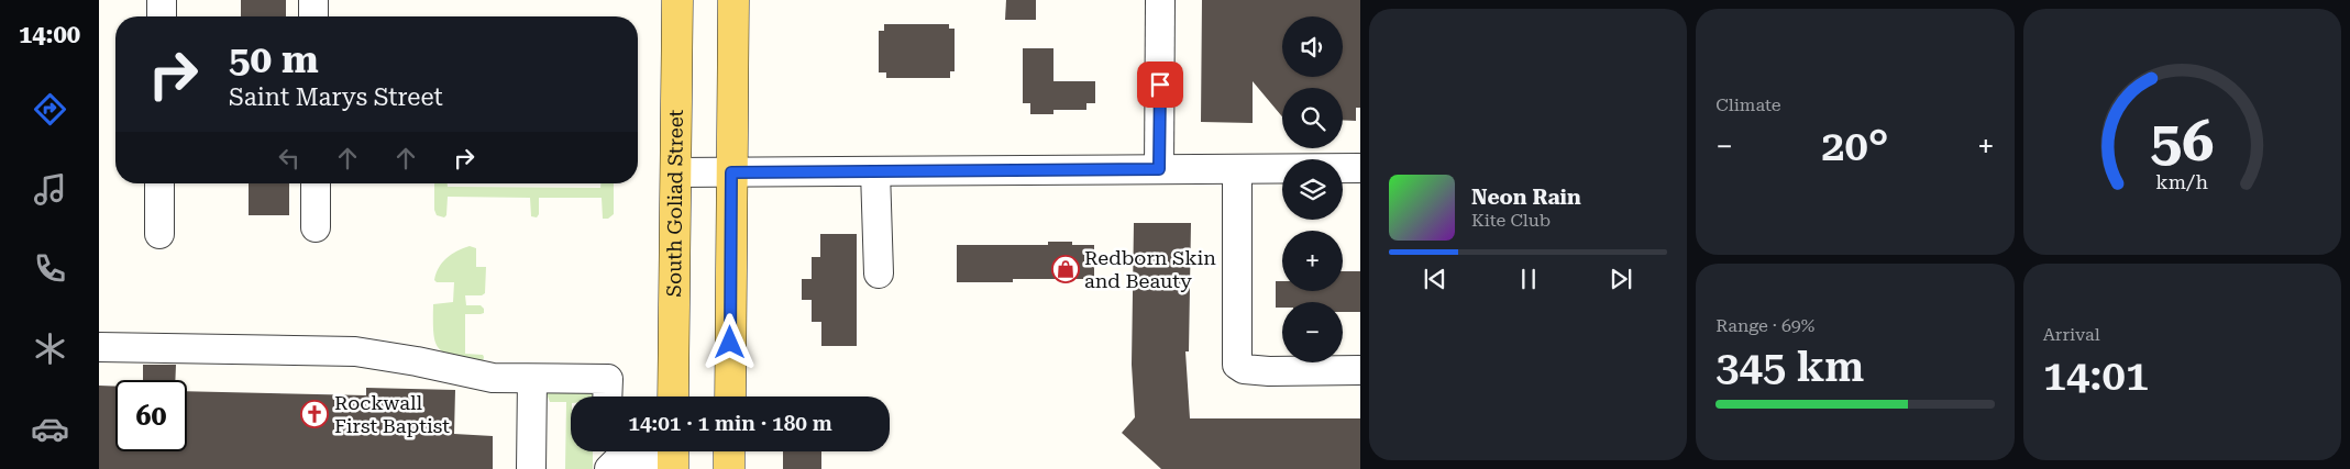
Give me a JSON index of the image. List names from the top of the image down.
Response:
{
  "streets": {
    "main road": ["South Goliad Street"]
  },
  "places": {
    "shop": ["Redborn Skin and Beauty"],
    "church": ["Rockwall First Baptist"]
  },
  "page": {
    "tabs": "14:00",
    "tile": [
      "Climate",
      ["Range · 69%", "345 km"],
      ["Arrival", "14:01"]
    ],
    "map_buttons": ["+", "−"],
    "turn": ["50 m", "Saint Marys Street"],
    "heat": ["−", "20°", "+"],
    "song": ["Neon Rain", "Kite Club"],
    "limit": "60",
    "trip": "14:01 · 1 min · 180 m",
    "gauge": ["56", "km/h"]
  }
}
